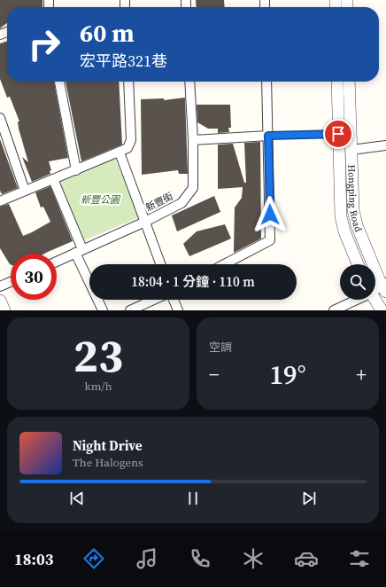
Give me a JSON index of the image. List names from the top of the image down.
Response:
{
  "streets": {
    "street": ["Hongping Road", "新豐街"]
  },
  "parks": ["新豐公園"],
  "page": {
    "turn": ["60 m", "宏平路321巷"],
    "limit": "30",
    "trip": "18:04 · 1 分鐘 · 110 m",
    "tile": [
      ["23", "km/h"],
      "空調"
    ],
    "heat": ["−", "19°", "+"],
    "song": ["Night Drive", "The Halogens"],
    "tabs": "18:03"
  }
}
